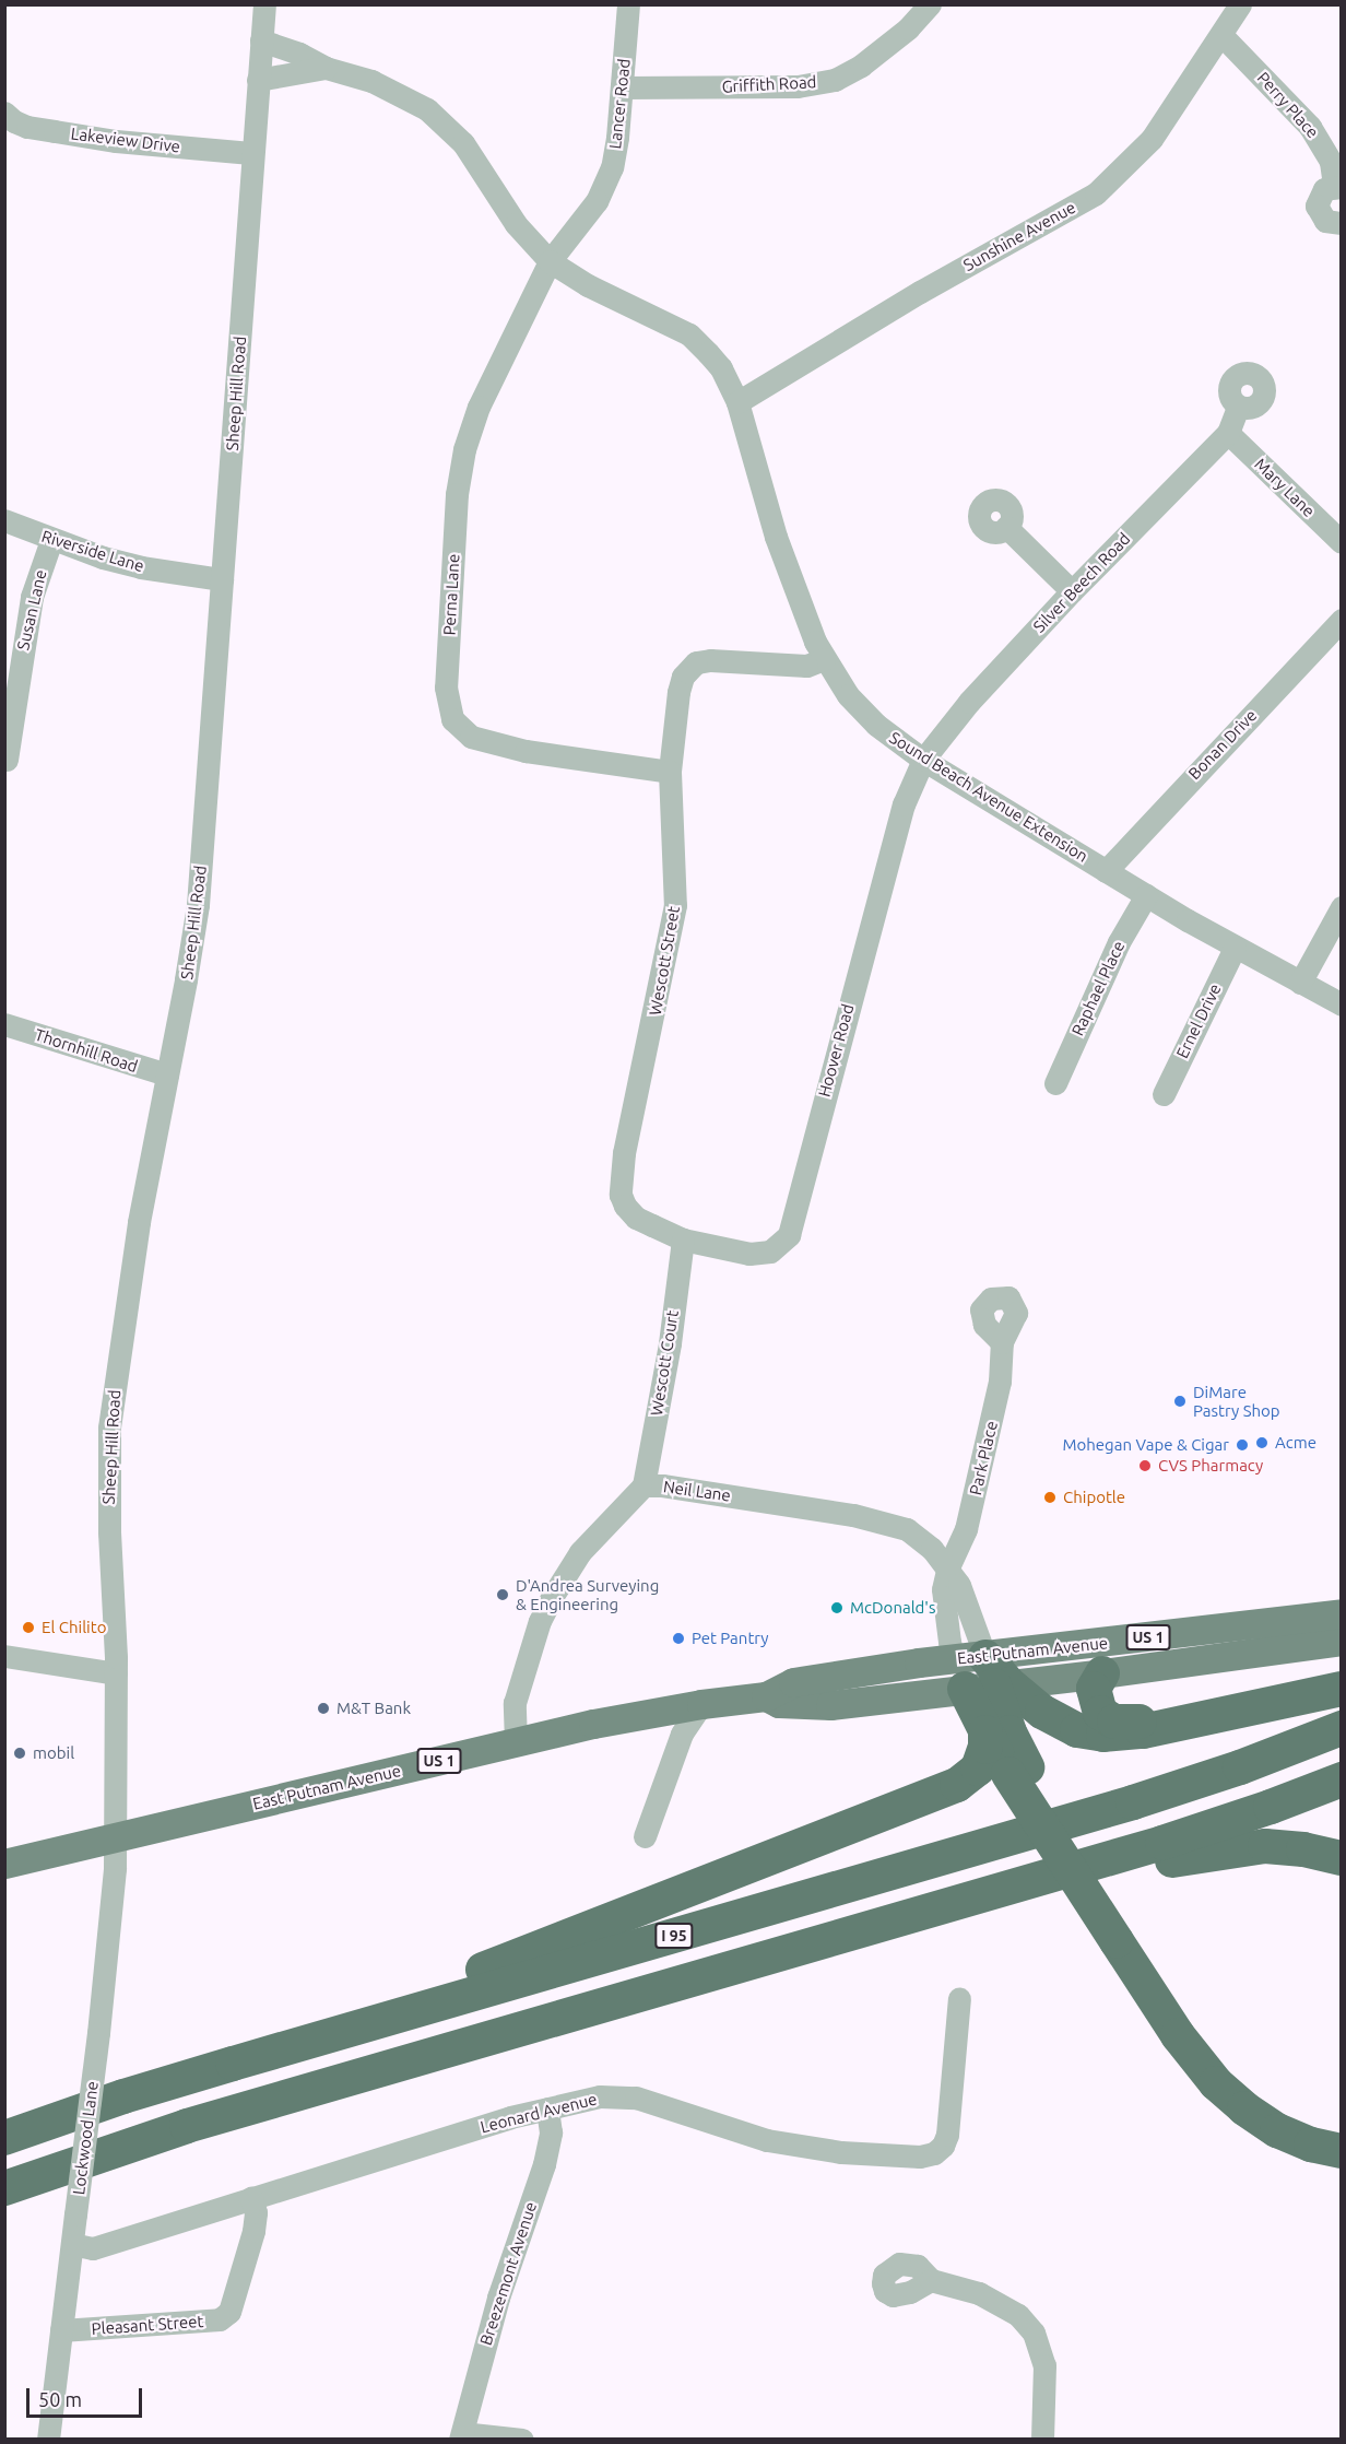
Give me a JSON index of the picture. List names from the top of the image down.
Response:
{
  "streets": {
    "highway": ["I 95"],
    "main road": ["US 1", "East Putnam Avenue"],
    "street": [
      "Griffith Road",
      "Lancer Road",
      "Perry Place",
      "Lakeview Drive",
      "Sunshine Avenue",
      "Sheep Hill Road",
      "Mary Lane",
      "Riverside Lane",
      "Silver Beech Road",
      "Perna Lane",
      "Susan Lane",
      "Bonan Drive",
      "Sound Beach Avenue Extension",
      "Wescott Street",
      "Raphael Place",
      "Ernel Drive",
      "Thornhill Road",
      "Hoover Road",
      "Wescott Court",
      "Park Place",
      "Neil Lane",
      "Leonard Avenue",
      "Lockwood Lane",
      "Breezemont Avenue",
      "Pleasant Street"
    ]
  },
  "crossings": [
    ["Griffith Road", "Lancer Road"],
    ["Lancer Road", "Perna Lane"],
    ["Lancer Road", "Sound Beach Avenue Extension"],
    ["Perry Place", "Sunshine Avenue"],
    ["Lakeview Drive", "Sheep Hill Road"],
    ["Sunshine Avenue", "Sound Beach Avenue Extension"],
    ["Sheep Hill Road", "Riverside Lane"],
    ["Sheep Hill Road", "Sound Beach Avenue Extension"],
    ["Sheep Hill Road", "Thornhill Road"],
    ["Sheep Hill Road", "East Putnam Avenue"],
    ["Sheep Hill Road", "Lockwood Lane"],
    ["Mary Lane", "Silver Beech Road"],
    ["Riverside Lane", "Susan Lane"],
    ["Silver Beech Road", "Sound Beach Avenue Extension"],
    ["Silver Beech Road", "Hoover Road"],
    ["Perna Lane", "Sound Beach Avenue Extension"],
    ["Perna Lane", "Wescott Street"],
    ["Bonan Drive", "Sound Beach Avenue Extension"],
    ["Sound Beach Avenue Extension", "Wescott Street"],
    ["Sound Beach Avenue Extension", "Raphael Place"],
    ["Sound Beach Avenue Extension", "Ernel Drive"],
    ["Sound Beach Avenue Extension", "Hoover Road"],
    ["Wescott Street", "Hoover Road"],
    ["Wescott Street", "Wescott Court"],
    ["Hoover Road", "Wescott Court"],
    ["Wescott Court", "Neil Lane"],
    ["Park Place", "Neil Lane"],
    ["Park Place", "East Putnam Avenue"],
    ["Neil Lane", "East Putnam Avenue"],
    ["East Putnam Avenue", "Lockwood Lane"],
    ["Leonard Avenue", "Lockwood Lane"],
    ["Leonard Avenue", "Breezemont Avenue"],
    ["Leonard Avenue", "Pleasant Street"],
    ["Lockwood Lane", "Pleasant Street"]
  ],
  "places": [
    "DiMare Pastry Shop",
    "Acme",
    "Mohegan Vape & Cigar",
    "CVS Pharmacy",
    "Chipotle",
    "D'Andrea Surveying & Engineering",
    "McDonald's",
    "El Chilito",
    "Pet Pantry",
    "M&T Bank",
    "mobil"
  ],
  "scale_bar": "50 m"
}
